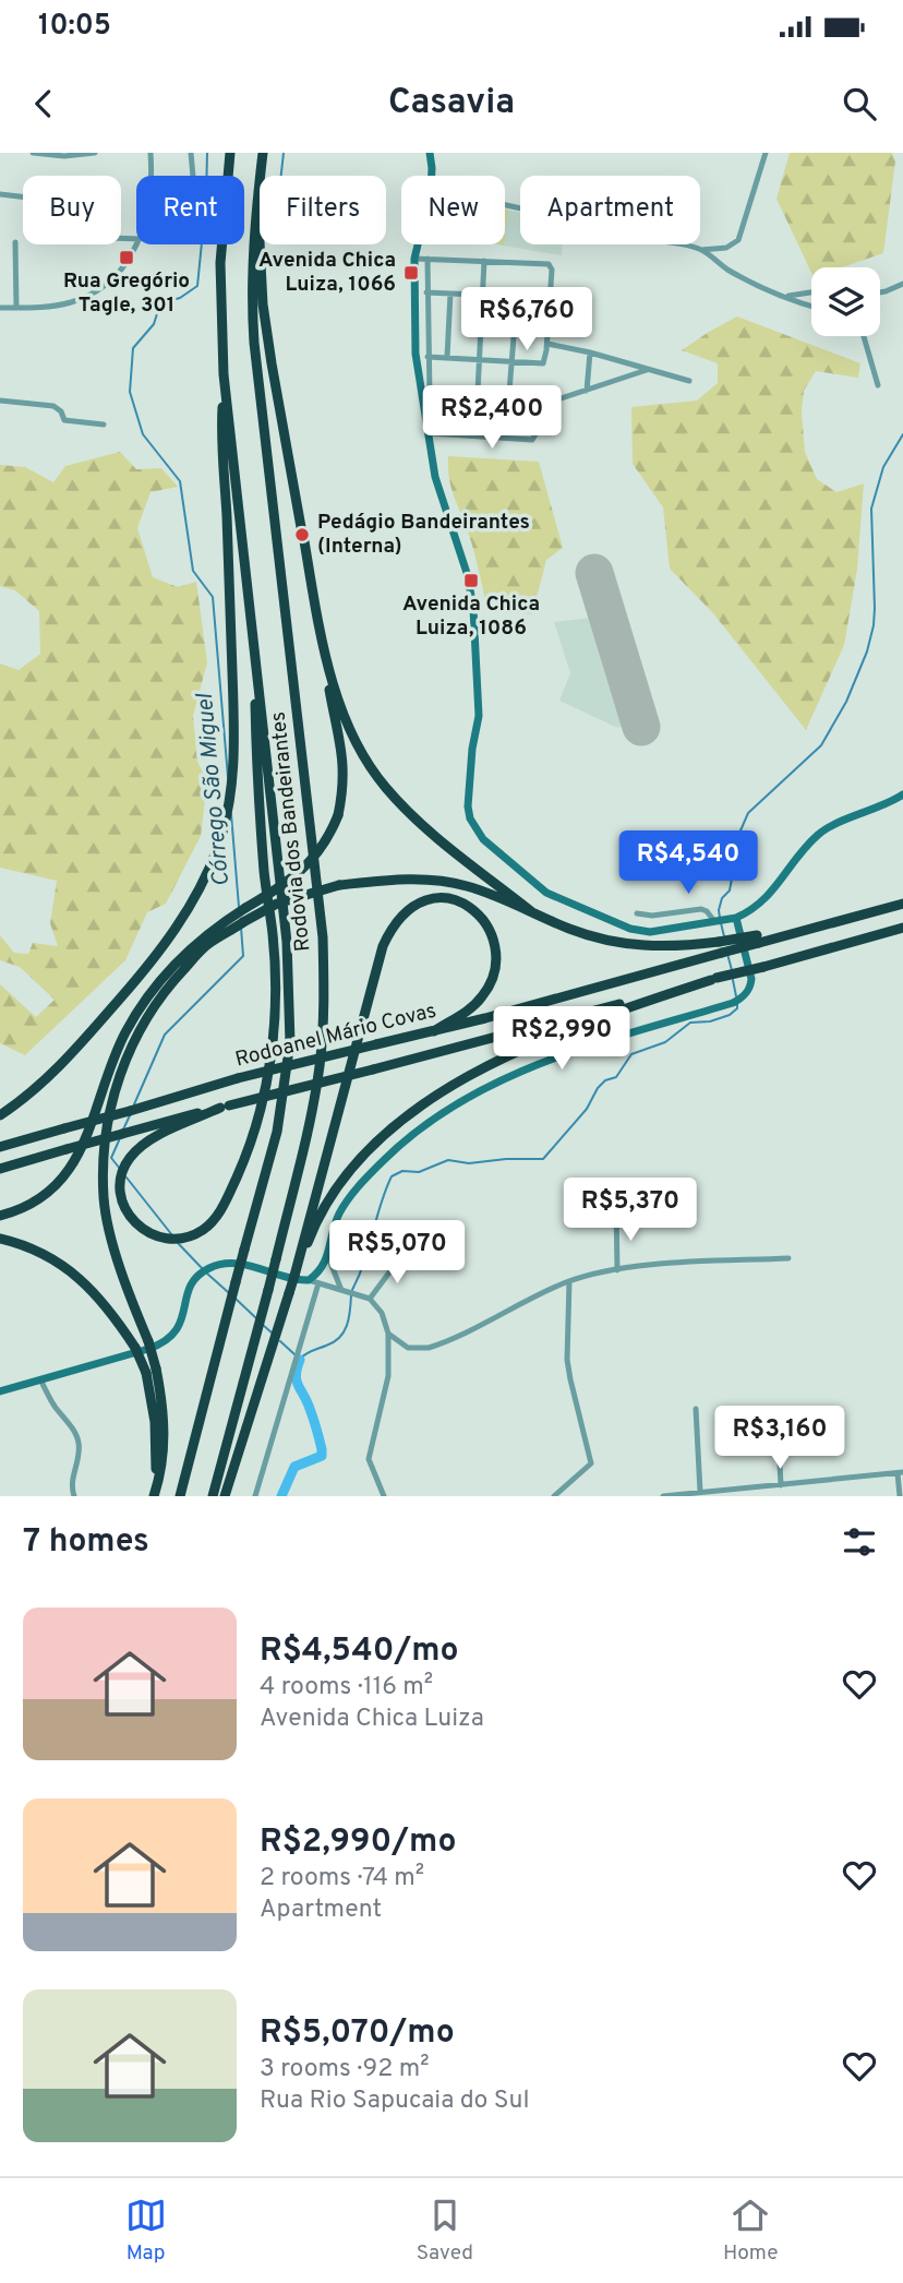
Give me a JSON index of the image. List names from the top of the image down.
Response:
{
  "streets": {
    "highway": ["Rodovia dos Bandeirantes", "Rodoanel Mário Covas"]
  },
  "water": ["Córrego São Miguel"],
  "places": {
    "transit": ["Rua Gregório Tagle, 301", "Avenida Chica Luiza, 1066", "Avenida Chica Luiza, 1086"],
    "other": ["Pedágio Bandeirantes (Interna)"]
  },
  "page": {
    "status": "10:05",
    "header": "Casavia",
    "chip": [
      "Buy",
      "Rent",
      "Filters",
      "New",
      "Apartment"
    ],
    "price": [
      "R$6,760",
      "R$2,400",
      "R$4,540",
      "R$2,990",
      "R$5,370",
      "R$5,070",
      "R$3,160"
    ],
    "heading": "7 homes",
    "list": [
      {
        "name": "R$4,540/mo",
        "note": "4 rooms · 116 m² · Avenida Chica Luiza"
      },
      {
        "name": "R$2,990/mo",
        "note": "2 rooms · 74 m² · Apartment"
      },
      {
        "name": "R$5,070/mo",
        "note": "3 rooms · 92 m² · Rua Rio Sapucaia do Sul"
      }
    ],
    "tabs": ["Map", "Saved", "Home"]
  }
}
